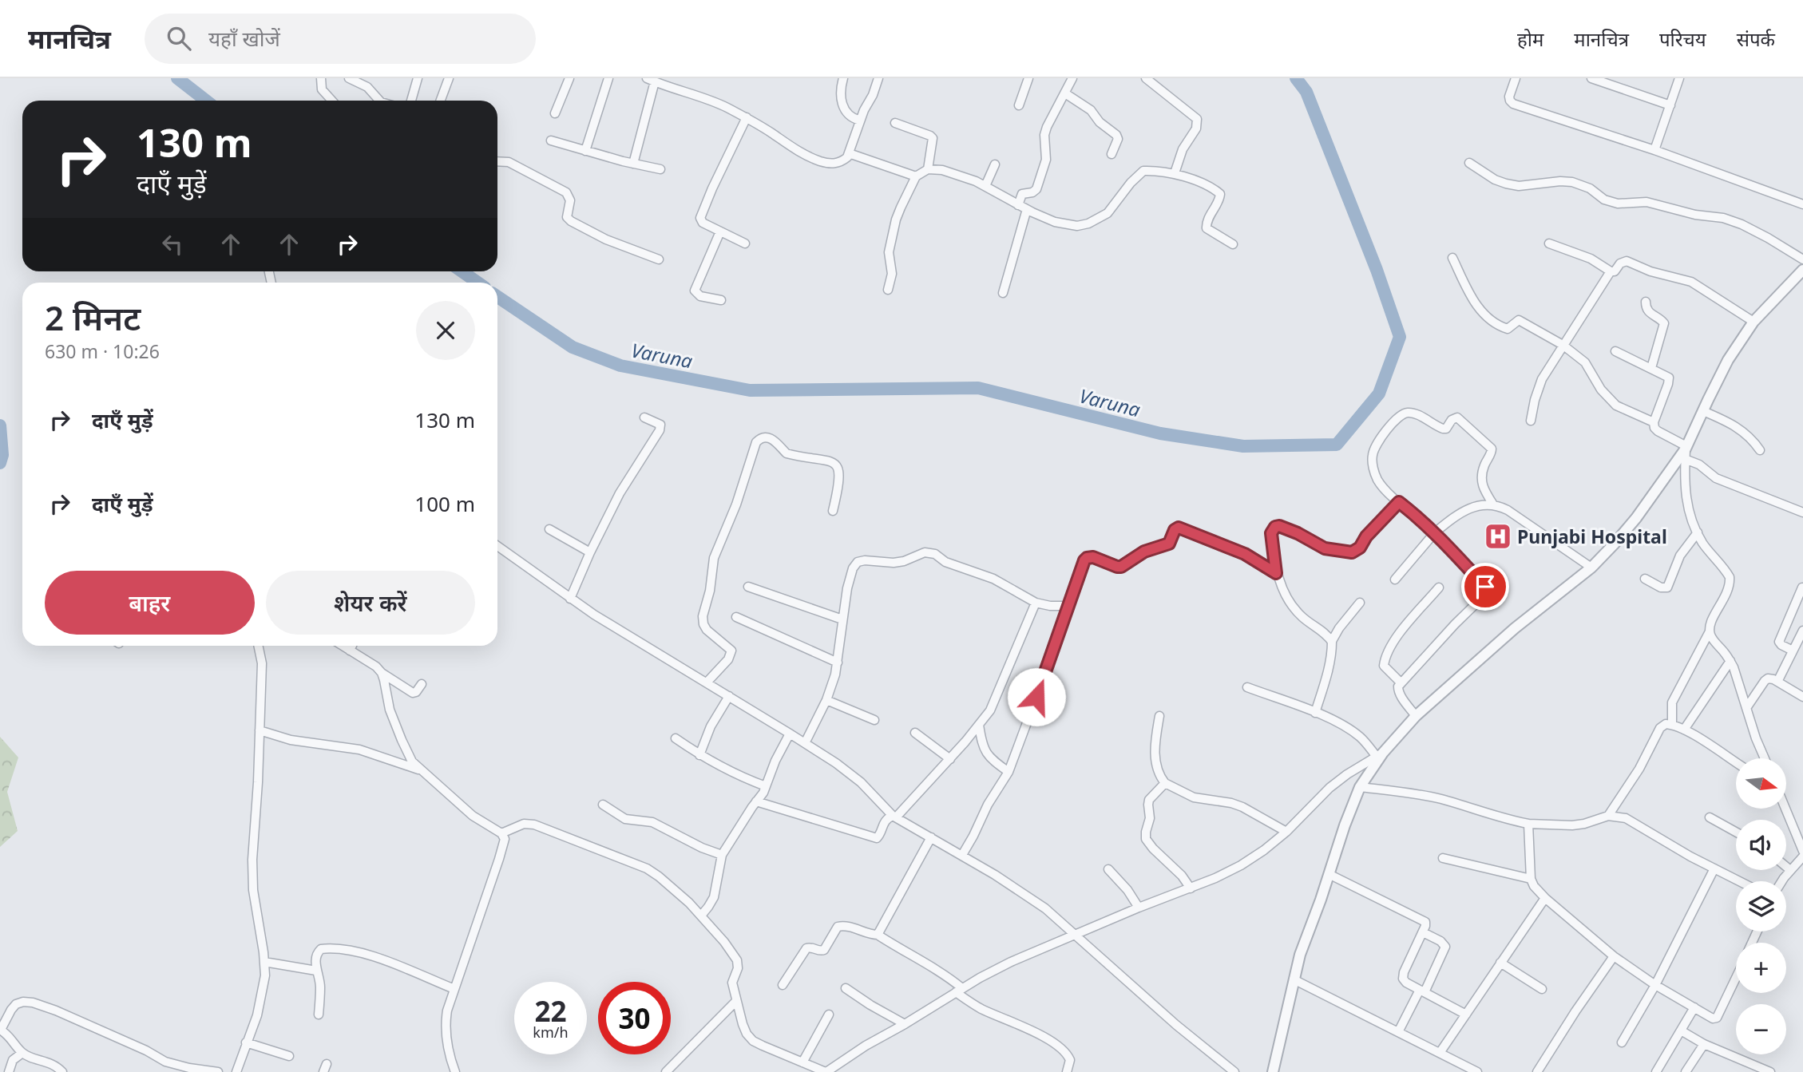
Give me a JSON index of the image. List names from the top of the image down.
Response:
{
  "water": ["Varuna"],
  "places": {
    "hospital": ["Punjabi Hospital"]
  },
  "north": "right",
  "page": {
    "header": "मानचित्र",
    "search": "यहाँ खोजें",
    "nav": [
      "होम",
      "मानचित्र",
      "परिचय",
      "संपर्क"
    ],
    "turn": ["130 m", "दाएँ मुड़ें"],
    "heading": ["2 मिनट", "630 m · 10:26"],
    "list": [
      {
        "name": "दाएँ मुड़ें",
        "value": "130 m"
      },
      {
        "name": "दाएँ मुड़ें",
        "value": "100 m"
      }
    ],
    "buttons": ["बाहर", "शेयर करें"],
    "map_buttons": ["+", "−"],
    "speed": "22 km/h",
    "limit": "30"
  }
}
